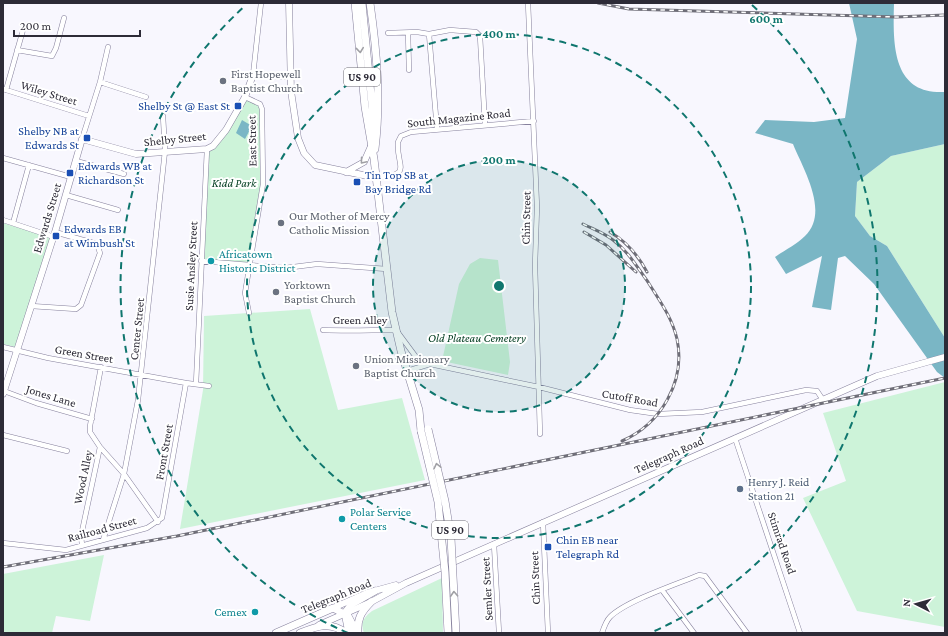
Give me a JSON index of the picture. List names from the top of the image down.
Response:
{
  "streets": {
    "main road": ["US 90", "Telegraph Road"],
    "street": [
      "Wiley Street",
      "South Magazine Road",
      "Shelby Street",
      "East Street",
      "Edwards Street",
      "Chin Street",
      "Susie Ansley Street",
      "Green Alley",
      "Center Street",
      "Green Street",
      "Jones Lane",
      "Cutoff Road",
      "Front Street",
      "Wood Alley",
      "Railroad Street",
      "Stimrad Road",
      "Semler Street"
    ]
  },
  "crossings": [
    ["US 90", "South Magazine Road"],
    ["US 90", "Green Alley"],
    ["US 90", "Cutoff Road"],
    ["Wiley Street", "Edwards Street"],
    ["South Magazine Road", "Chin Street"],
    ["Shelby Street", "East Street"],
    ["Shelby Street", "Edwards Street"],
    ["Shelby Street", "Susie Ansley Street"],
    ["Shelby Street", "Center Street"],
    ["Edwards Street", "Green Street"],
    ["Edwards Street", "Jones Lane"],
    ["Chin Street", "Cutoff Road"],
    ["Chin Street", "Telegraph Road"],
    ["Susie Ansley Street", "Green Street"],
    ["Green Alley", "Cutoff Road"],
    ["Center Street", "Green Street"],
    ["Center Street", "Railroad Street"],
    ["Green Street", "Front Street"],
    ["Green Street", "Wood Alley"],
    ["Jones Lane", "Wood Alley"],
    ["Cutoff Road", "Telegraph Road"],
    ["Front Street", "Railroad Street"],
    ["Telegraph Road", "Stimrad Road"],
    ["Telegraph Road", "Semler Street"],
    ["Wood Alley", "Railroad Street"]
  ],
  "parks": ["Kidd Park", "Old Plateau Cemetery"],
  "places": {
    "other": [
      "First Hopewell Baptist Church",
      "Our Mother of Mercy Catholic Mission",
      "Africatown Historic District",
      "Yorktown Baptist Church",
      "Union Missionary Baptist Church",
      "Henry J. Reid Station 21",
      "Polar Service Centers",
      "Cemex"
    ],
    "transit": [
      "Shelby St @ East St",
      "Shelby NB at Edwards St",
      "Edwards WB at Richardson St",
      "Tin Top SB at Bay Bridge Rd",
      "Edwards EB at Wimbush St",
      "Chin EB near Telegraph Rd"
    ]
  },
  "scale_bar": "200 m",
  "north": "left",
  "rings": ["600 m", "400 m", "200 m"]
}
